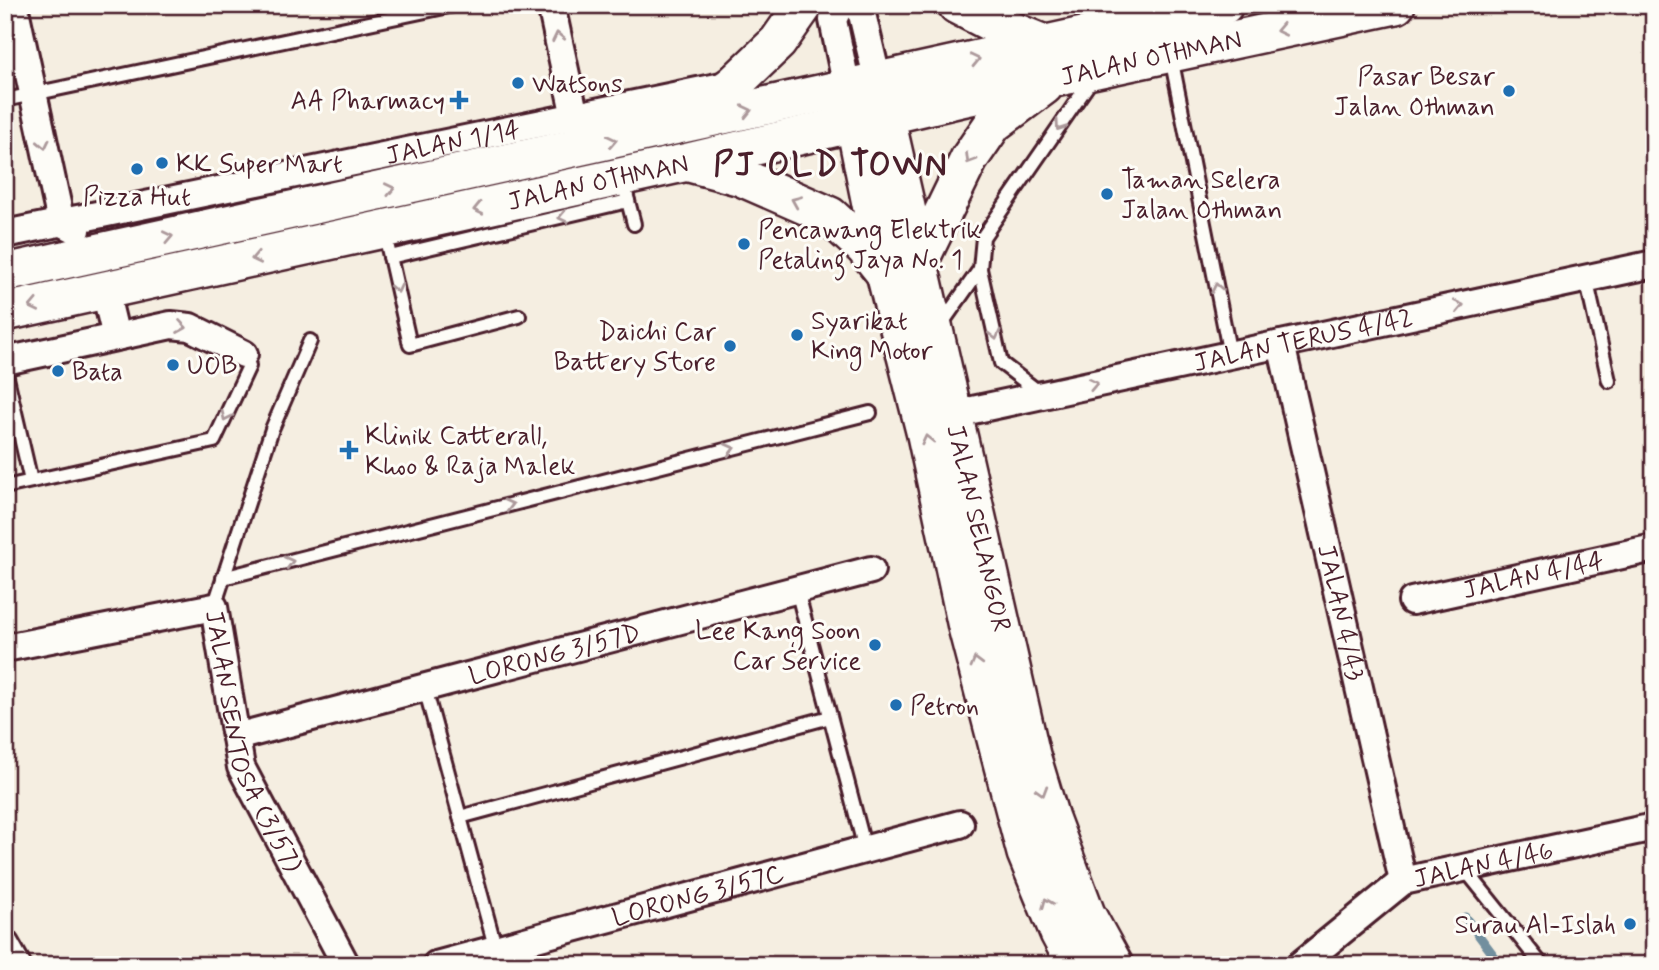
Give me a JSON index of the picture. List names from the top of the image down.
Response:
{
  "streets": {
    "main road": ["JALAN OTHMAN", "JALAN SELANGOR"],
    "street": [
      "JALAN 1/14",
      "JALAN TERUS 4/42",
      "JALAN 4/44",
      "JALAN 4/43",
      "LORONG 3/57D",
      "JALAN SENTOSA (3/57)",
      "JALAN 4/46",
      "LORONG 3/57C"
    ]
  },
  "crossings": [
    ["JALAN OTHMAN", "JALAN SELANGOR"],
    ["JALAN TERUS 4/42", "JALAN SELANGOR"],
    ["JALAN TERUS 4/42", "JALAN 4/43"],
    ["JALAN 4/43", "JALAN 4/46"],
    ["LORONG 3/57D", "JALAN SENTOSA (3/57)"]
  ],
  "one_way": ["JALAN TERUS 4/42"],
  "districts": ["PJ OLD TOWN"],
  "places": {
    "other": [
      "Watsons",
      "Pasar Besar Jalan Othman",
      "KK Super Mart",
      "Pizza Hut",
      "Taman Selera Jalan Othman",
      "Pencawang Elektrik Petaling Jaya No. 1",
      "Syarikat King Motor",
      "Daichi Car Battery Store",
      "UOB",
      "Bata",
      "Lee Kang Soon Car Service",
      "Petron",
      "Surau Al-Islah"
    ],
    "health": ["AA Pharmacy", "Klinik Catterall, Khoo & Raja Malek"]
  }
}
